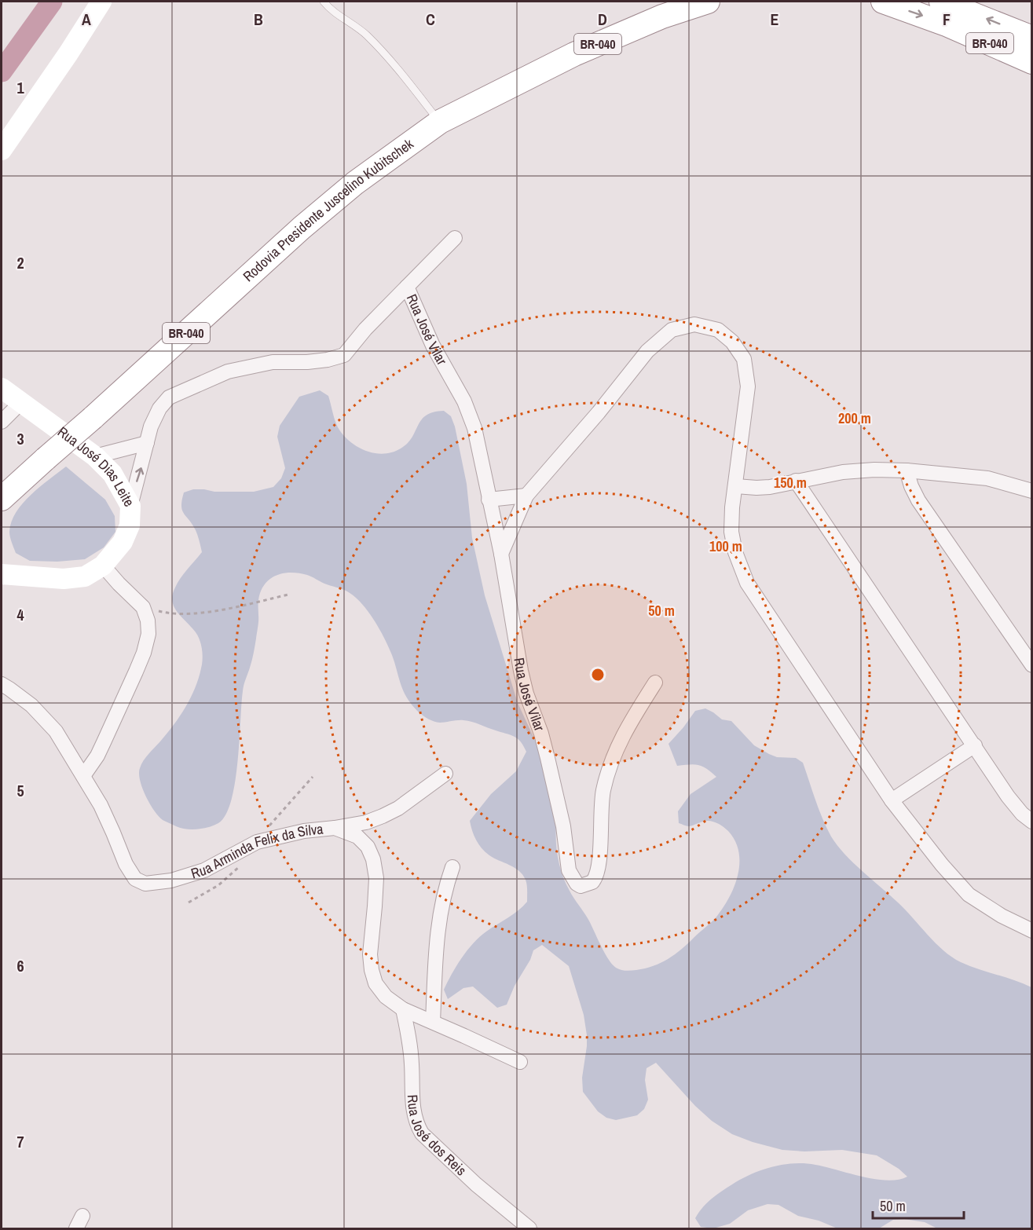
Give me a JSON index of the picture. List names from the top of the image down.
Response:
{
  "streets": {
    "highway": ["BR-040", "Rodovia Presidente Juscelino Kubitschek"],
    "main road": ["Rua José Dias Leite"],
    "street": ["Rua José Vilar", "Rua Arminda Felix da Silva", "Rua José dos Reis"]
  },
  "crossings": [
    ["Rua José Vilar", "Rua José Dias Leite"],
    ["Rua Arminda Felix da Silva", "Rua José dos Reis"]
  ],
  "scale_bar": "50 m",
  "grid": {
    "columns": [
      "A",
      "B",
      "C",
      "D",
      "E",
      "F"
    ],
    "rows": [
      "1",
      "2",
      "3",
      "4",
      "5",
      "6",
      "7"
    ]
  },
  "rings": [
    "200 m",
    "150 m",
    "100 m",
    "50 m"
  ]
}
